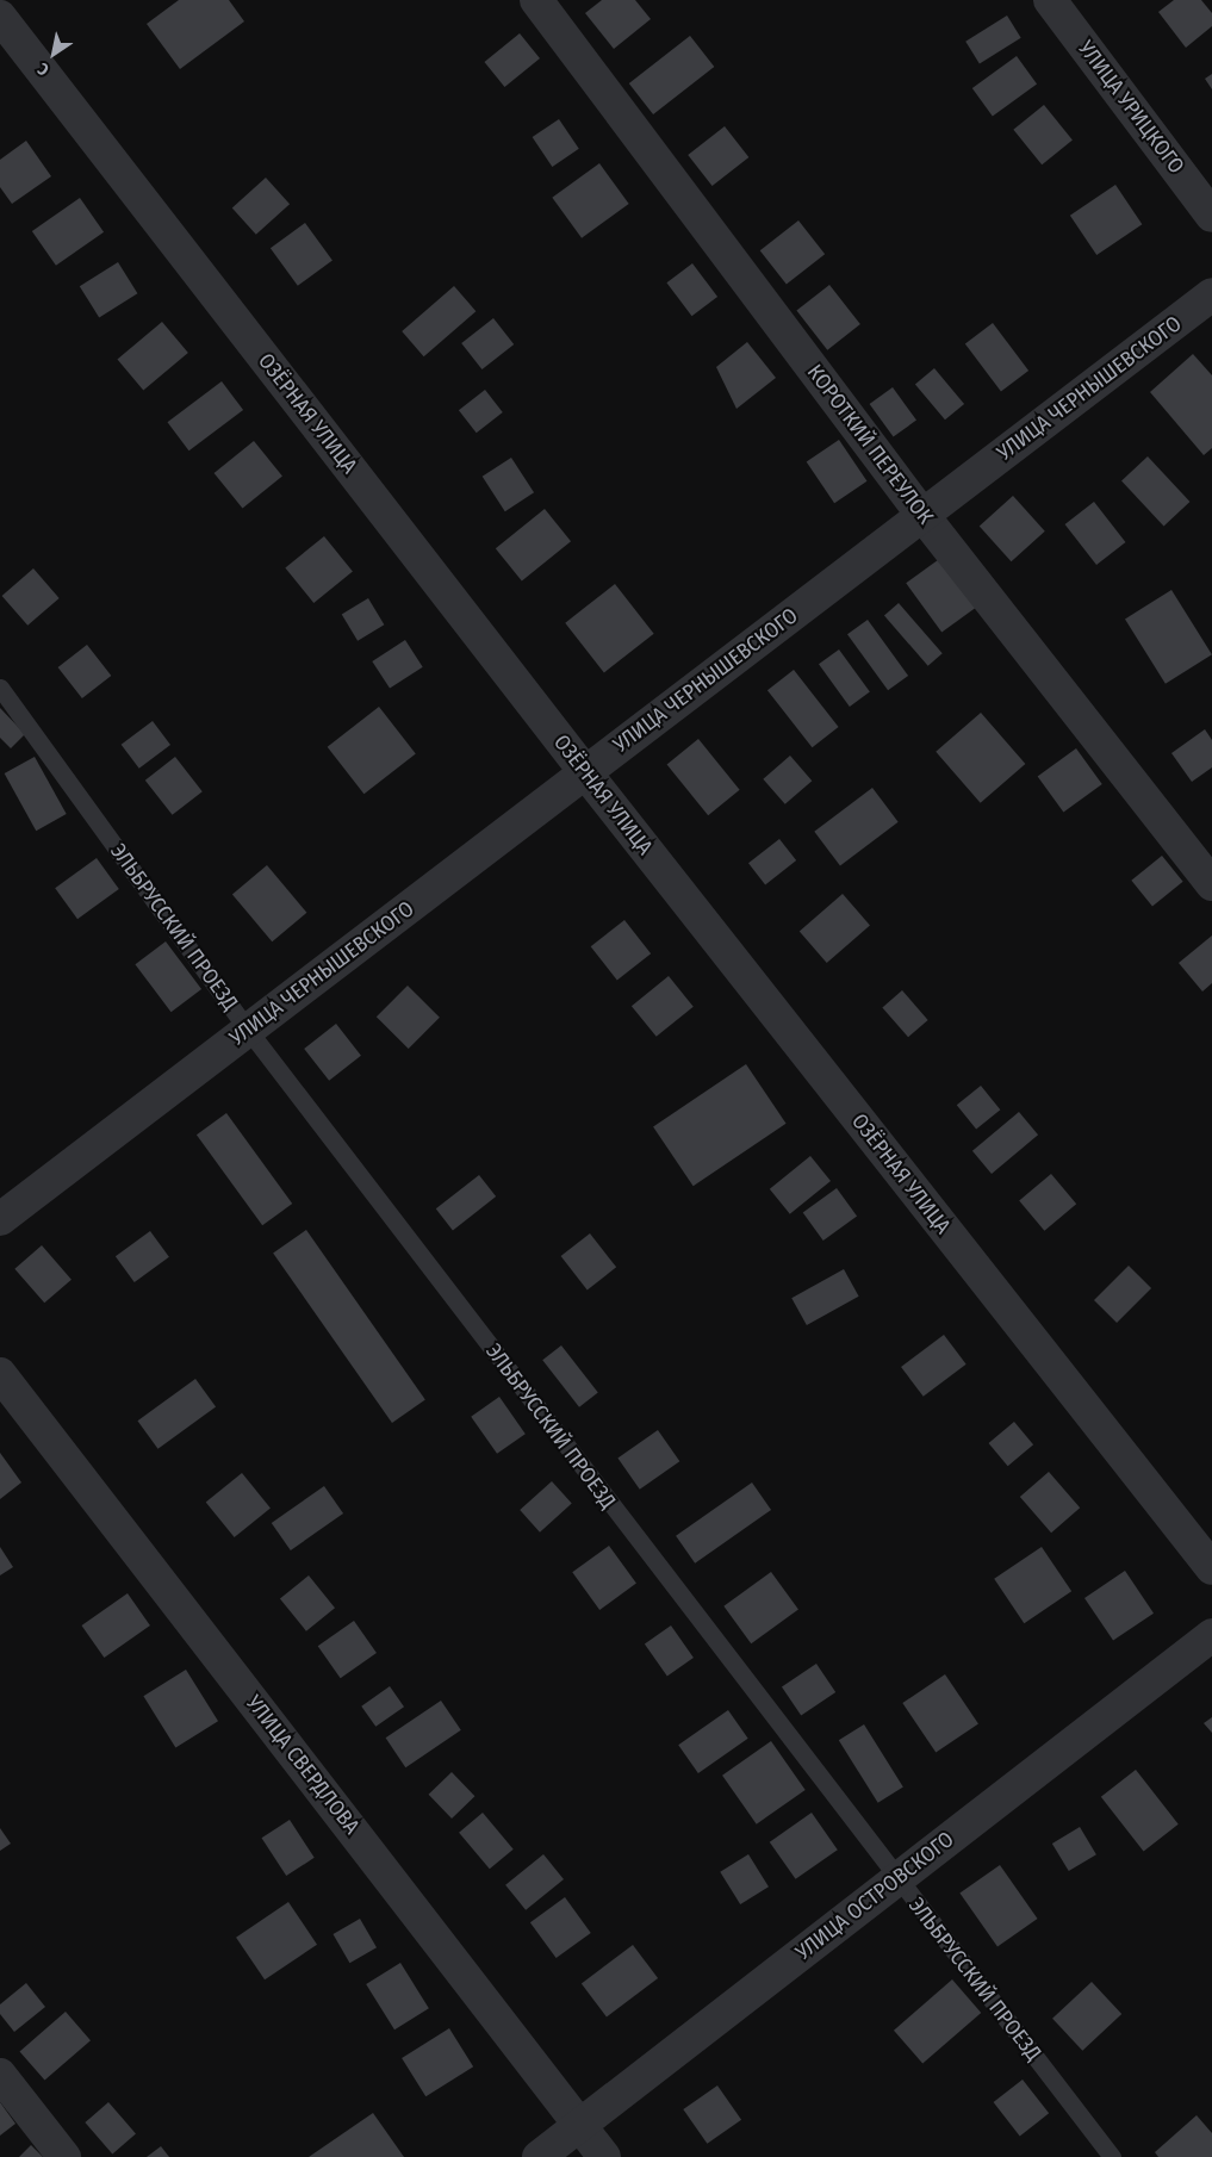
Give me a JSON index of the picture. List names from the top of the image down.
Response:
{
  "streets": {
    "street": [
      "УЛИЦА УРИЦКОГО",
      "УЛИЦА ЧЕРНЫШЕВСКОГО",
      "ОЗЁРНАЯ УЛИЦА",
      "КОРОТКИЙ ПЕРЕУЛОК",
      "УЛИЦА СВЕРДЛОВА",
      "УЛИЦА ОСТРОВСКОГО"
    ],
    "lane": ["ЭЛЬБРУССКИЙ ПРОЕЗД"]
  },
  "crossings": [
    ["УЛИЦА ЧЕРНЫШЕВСКОГО", "ОЗЁРНАЯ УЛИЦА"],
    ["УЛИЦА ЧЕРНЫШЕВСКОГО", "КОРОТКИЙ ПЕРЕУЛОК"],
    ["УЛИЦА ЧЕРНЫШЕВСКОГО", "ЭЛЬБРУССКИЙ ПРОЕЗД"],
    ["ЭЛЬБРУССКИЙ ПРОЕЗД", "УЛИЦА ОСТРОВСКОГО"],
    ["УЛИЦА СВЕРДЛОВА", "УЛИЦА ОСТРОВСКОГО"]
  ],
  "north": "bottom left"
}
